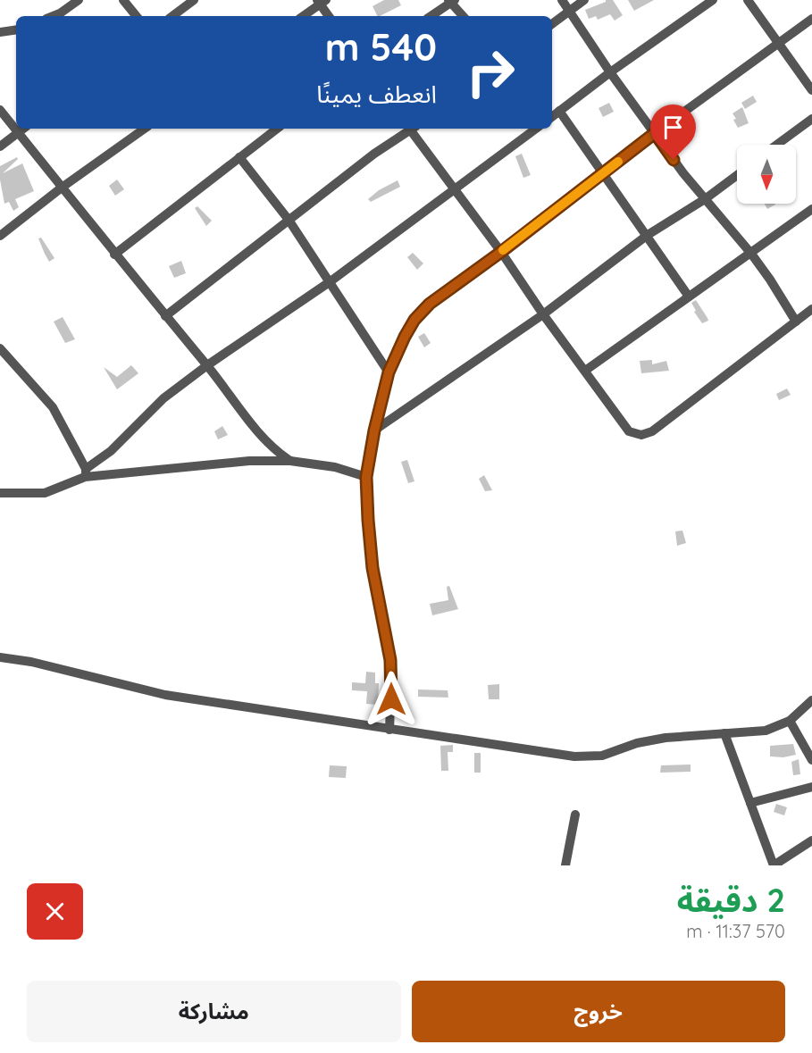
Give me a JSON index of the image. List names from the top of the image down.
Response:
{
  "north": "bottom",
  "page": {
    "turn": ["540 m", "انعطف يمينًا"],
    "heading": ["2 دقيقة", "570 m · 11:37"],
    "buttons": ["خروج", "مشاركة"]
  }
}
